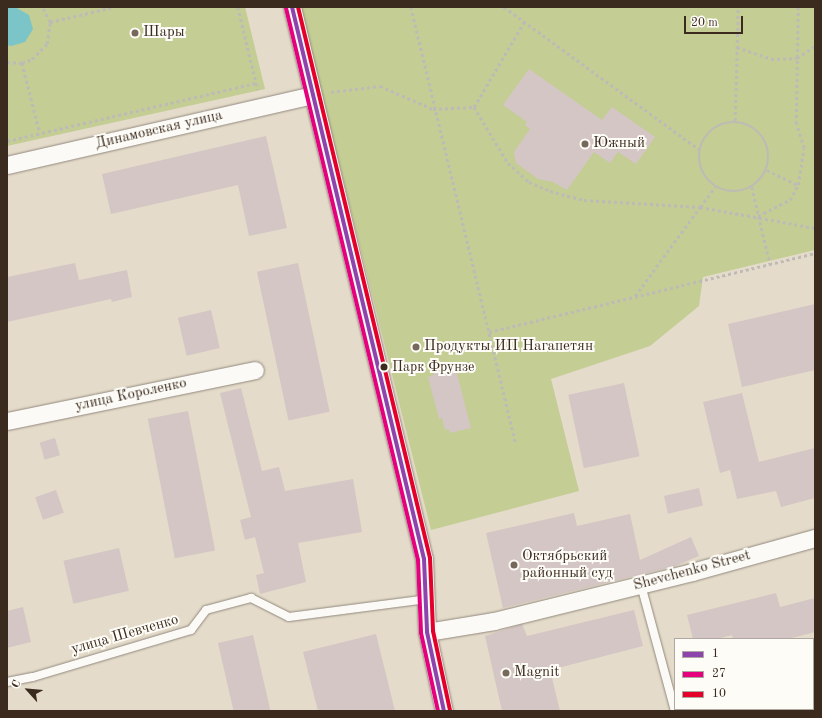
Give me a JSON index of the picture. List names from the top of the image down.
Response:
{
  "streets": {
    "street": ["Динамовская улица", "улица Короленко", "Shevchenko Street"],
    "lane": ["улица Шевченко"]
  },
  "places": [
    "Шары",
    "Южный",
    "Продукты ИП Нагапетян",
    "Парк Фрунзе",
    "Октябрьский районный суд",
    "Magnit"
  ],
  "lines": ["transit line 1", "transit line 10", "transit line 27"],
  "legend": ["1", "27", "10"],
  "scale_bar": "20 m",
  "north": "top left"
}
